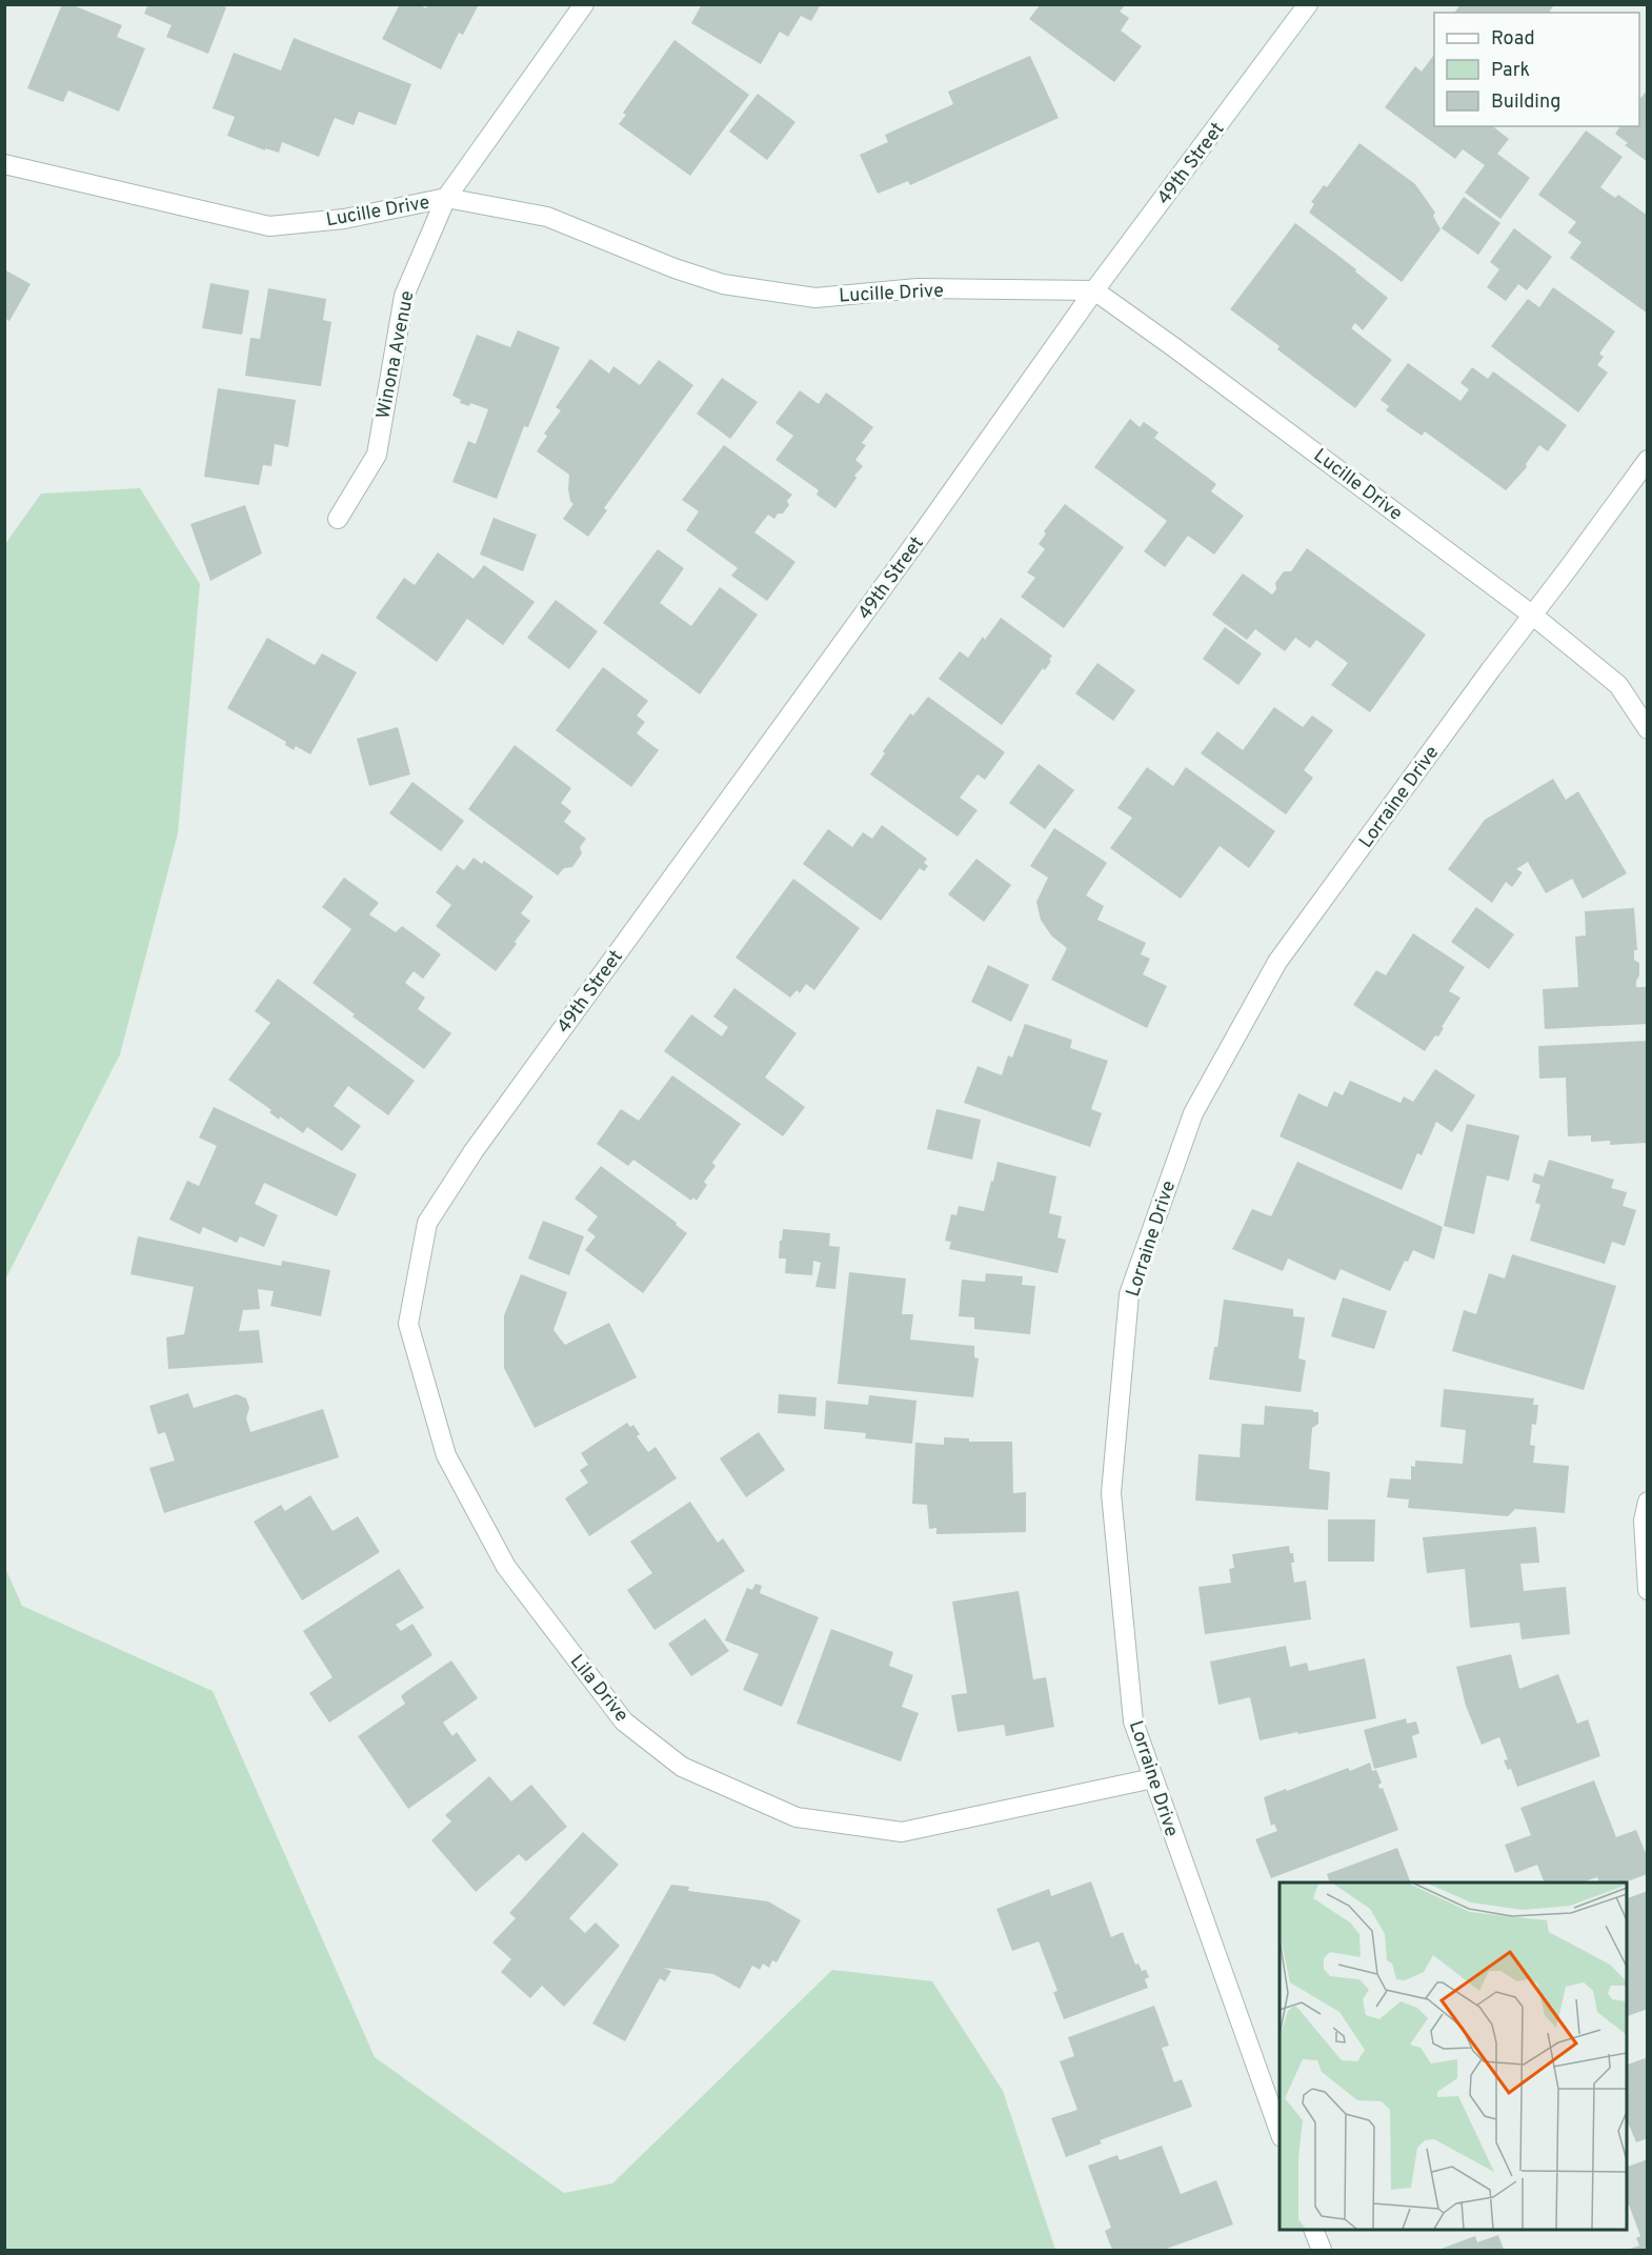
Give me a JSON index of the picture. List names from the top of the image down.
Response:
{
  "streets": {
    "street": [
      "49th Street",
      "Lucille Drive",
      "Winona Avenue",
      "Lorraine Drive",
      "Lila Drive"
    ]
  },
  "crossings": [
    ["49th Street", "Lucille Drive"],
    ["49th Street", "Lila Drive"],
    ["Lucille Drive", "Winona Avenue"],
    ["Lucille Drive", "Lorraine Drive"],
    ["Lorraine Drive", "Lila Drive"]
  ],
  "legend": ["Road", "Park", "Building"]
}
